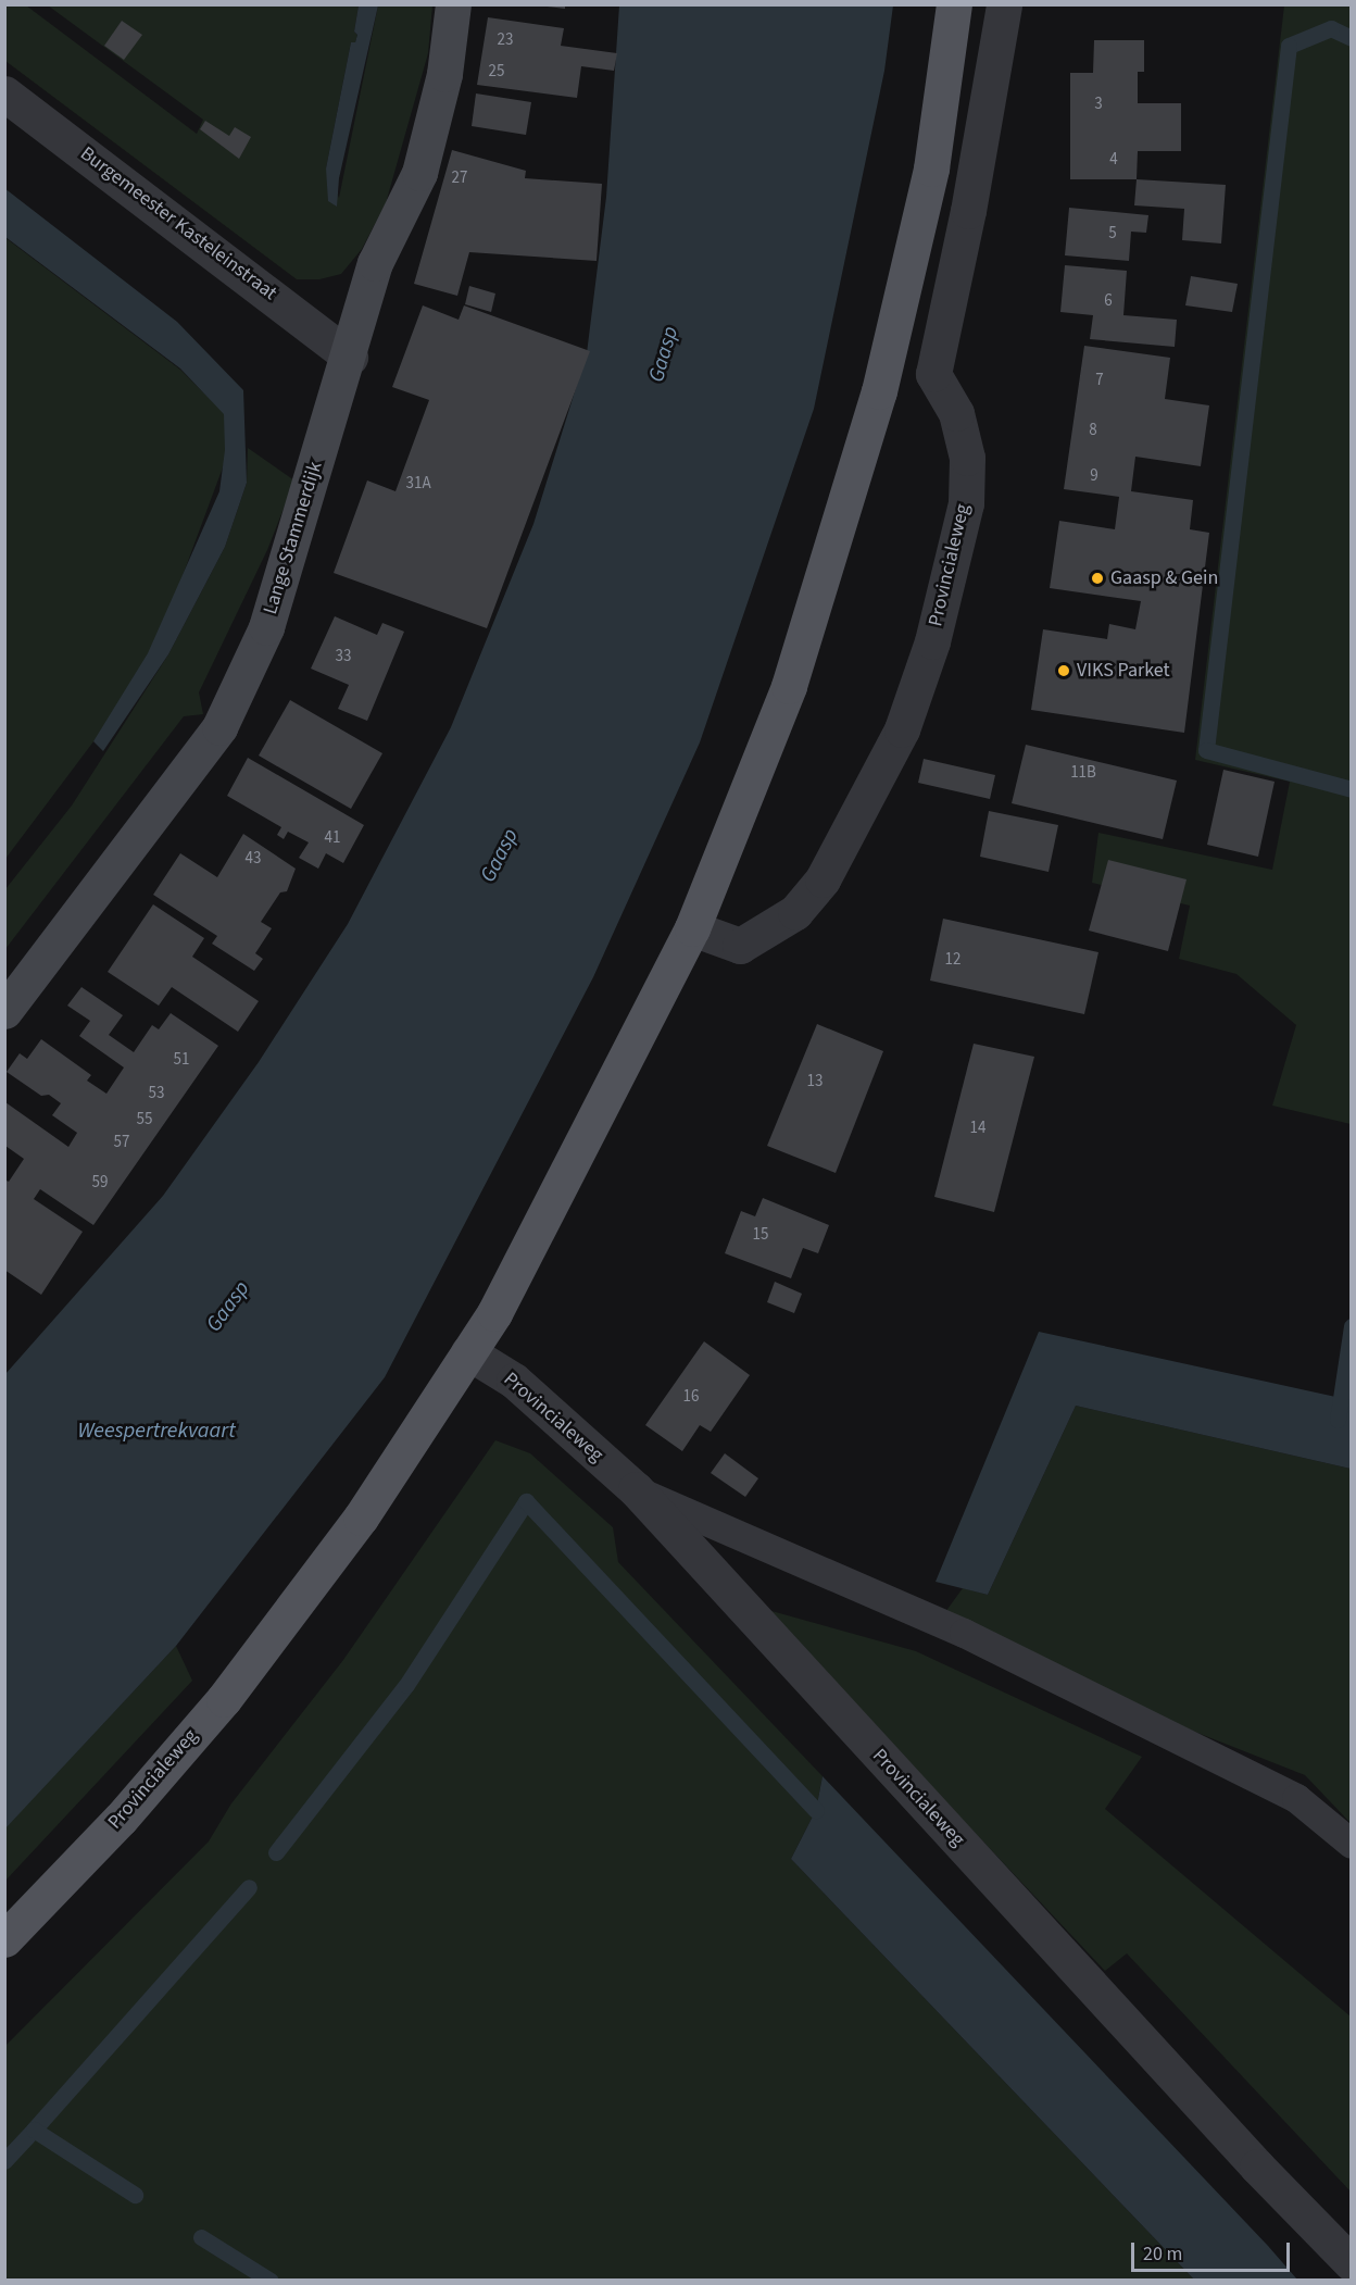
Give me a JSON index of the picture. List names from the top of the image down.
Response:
{
  "streets": {
    "main road": ["Provincialeweg"],
    "street": ["Burgemeester Kasteleinstraat", "Lange Stammerdijk"]
  },
  "crossings": [
    ["Burgemeester Kasteleinstraat", "Lange Stammerdijk"]
  ],
  "water": ["Gaasp", "Weespertrekvaart"],
  "places": ["Gaasp & Gein", "VIKS Parket"],
  "house_numbers": [
    "23",
    "25",
    "3",
    "4",
    "27",
    "5",
    "6",
    "7",
    "8",
    "9",
    "31A",
    "33",
    "11B",
    "41",
    "43",
    "12",
    "51",
    "13",
    "53",
    "55",
    "14",
    "57",
    "59",
    "15",
    "16"
  ],
  "scale_bar": "20 m"
}
